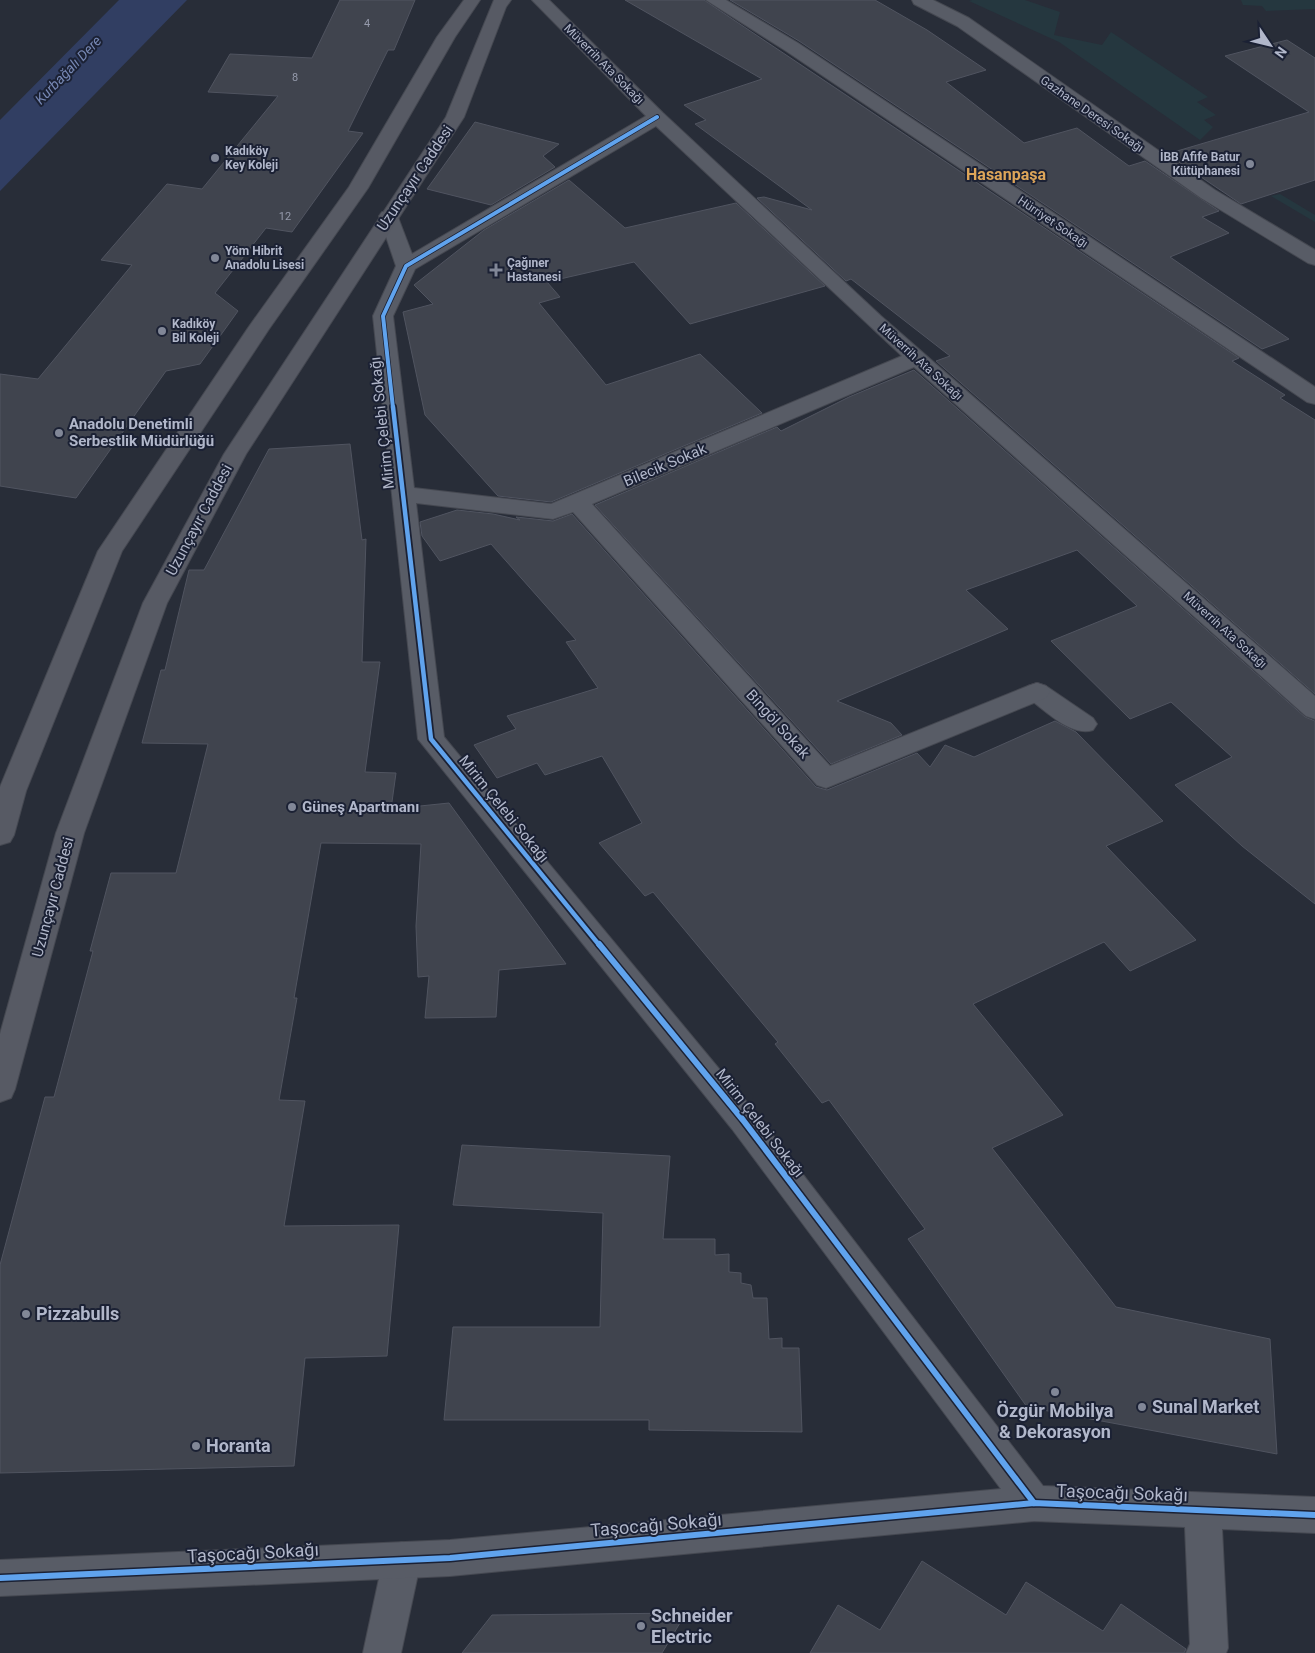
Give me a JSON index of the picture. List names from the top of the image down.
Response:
{
  "streets": {
    "main road": ["Uzunçayır Caddesi"],
    "street": [
      "Müverrih Ata Sokağı",
      "Gazhane Deresi Sokağı",
      "Hürriyet Sokağı",
      "Mirim Çelebi Sokağı",
      "Bilecik Sokak",
      "Bingöl Sokak",
      "Taşocağı Sokağı"
    ]
  },
  "crossings": [
    ["Müverrih Ata Sokağı", "Bilecik Sokak"],
    ["Mirim Çelebi Sokağı", "Bilecik Sokak"],
    ["Mirim Çelebi Sokağı", "Taşocağı Sokağı"],
    ["Bilecik Sokak", "Bingöl Sokak"]
  ],
  "districts": ["Hasanpaşa"],
  "water": ["Kurbağalı Dere"],
  "places": {
    "other": [
      "Kadıköy Key Koleji",
      "İBB Afife Batur Kütüphanesi",
      "Yöm Hibrit Anadolu Lisesi",
      "Kadıköy Bil Koleji",
      "Anadolu Denetimli Serbestlik Müdürlüğü",
      "Güneş Apartmanı",
      "Pizzabulls",
      "Özgür Mobilya & Dekorasyon",
      "Sunal Market",
      "Horanta",
      "Schneider Electric"
    ],
    "health": ["Çağıner Hastanesi"]
  },
  "house_numbers": ["4", "8", "12"],
  "north": "bottom right"
}
